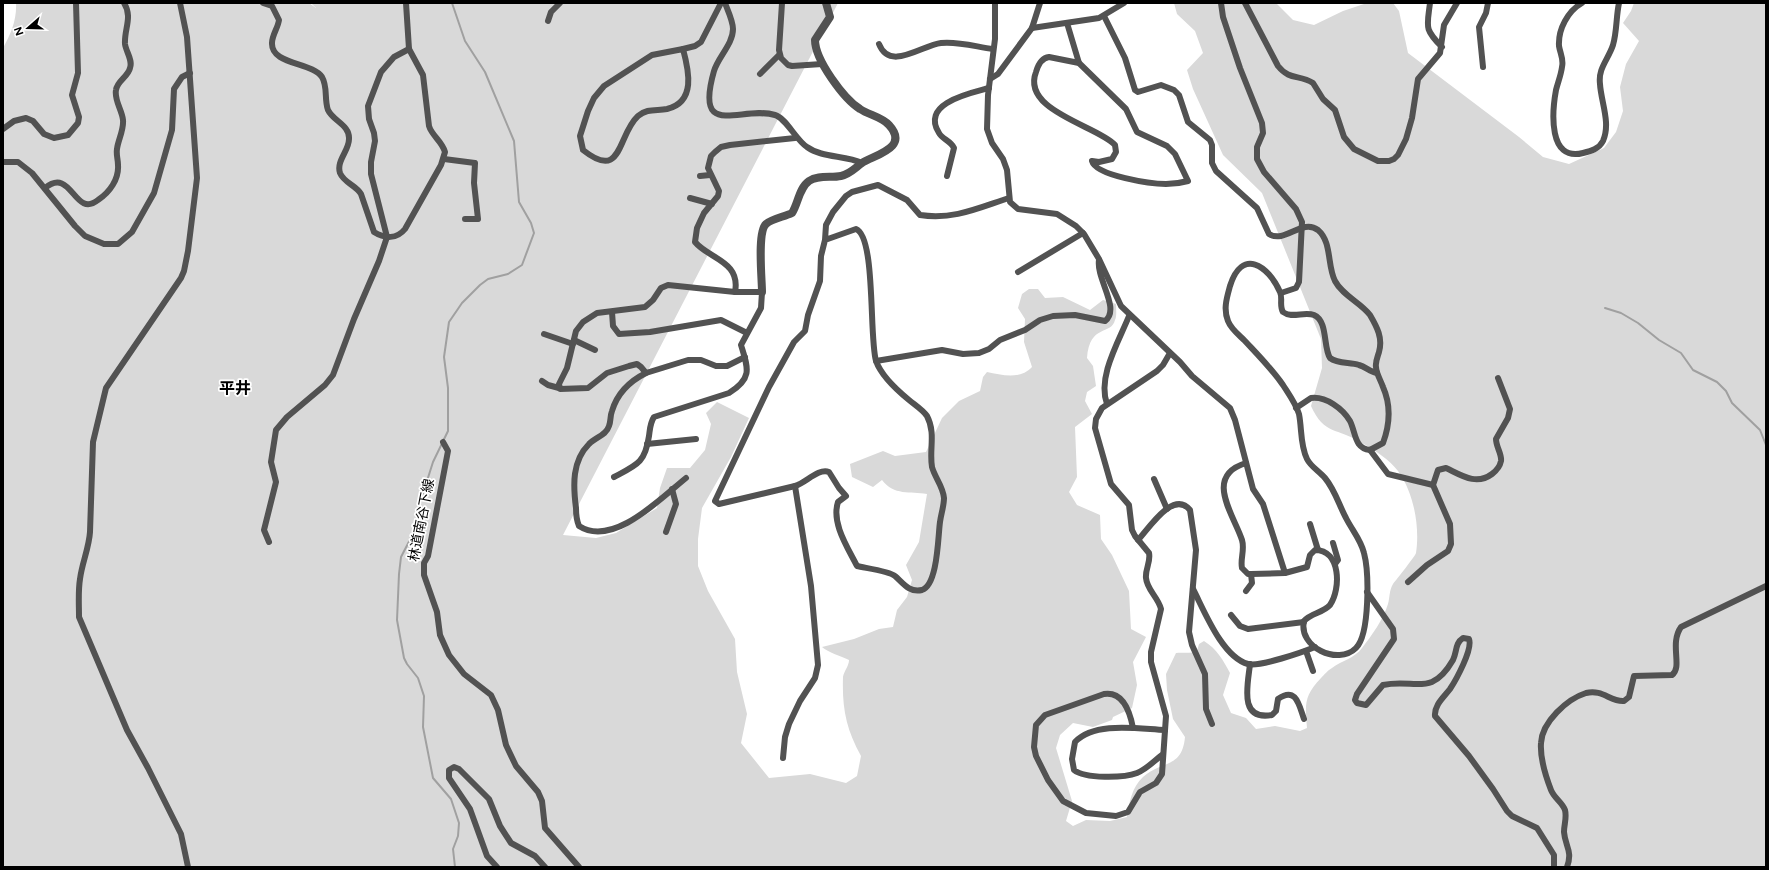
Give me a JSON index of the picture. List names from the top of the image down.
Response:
{
  "streets": {
    "street": ["林道南谷下線"]
  },
  "districts": ["平井"],
  "north": "left"
}
